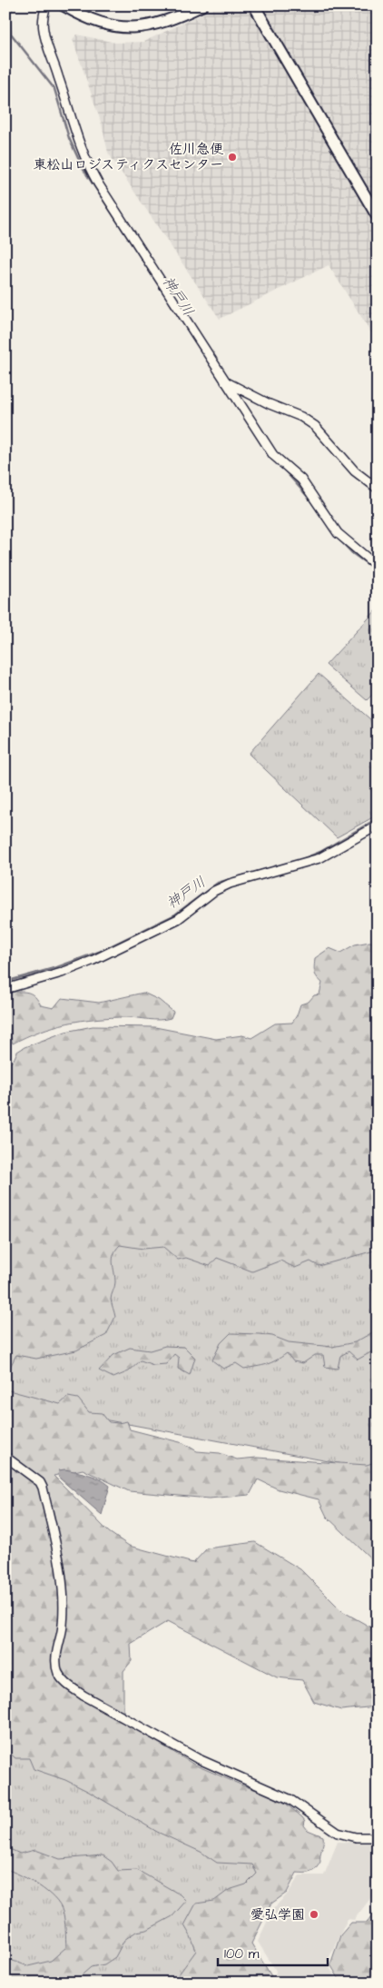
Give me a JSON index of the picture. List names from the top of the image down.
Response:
{
  "water": ["神戸川"],
  "places": ["佐川急便 東松山ロジスティクスセンター", "愛弘学園"],
  "scale_bar": "100 m"
}
